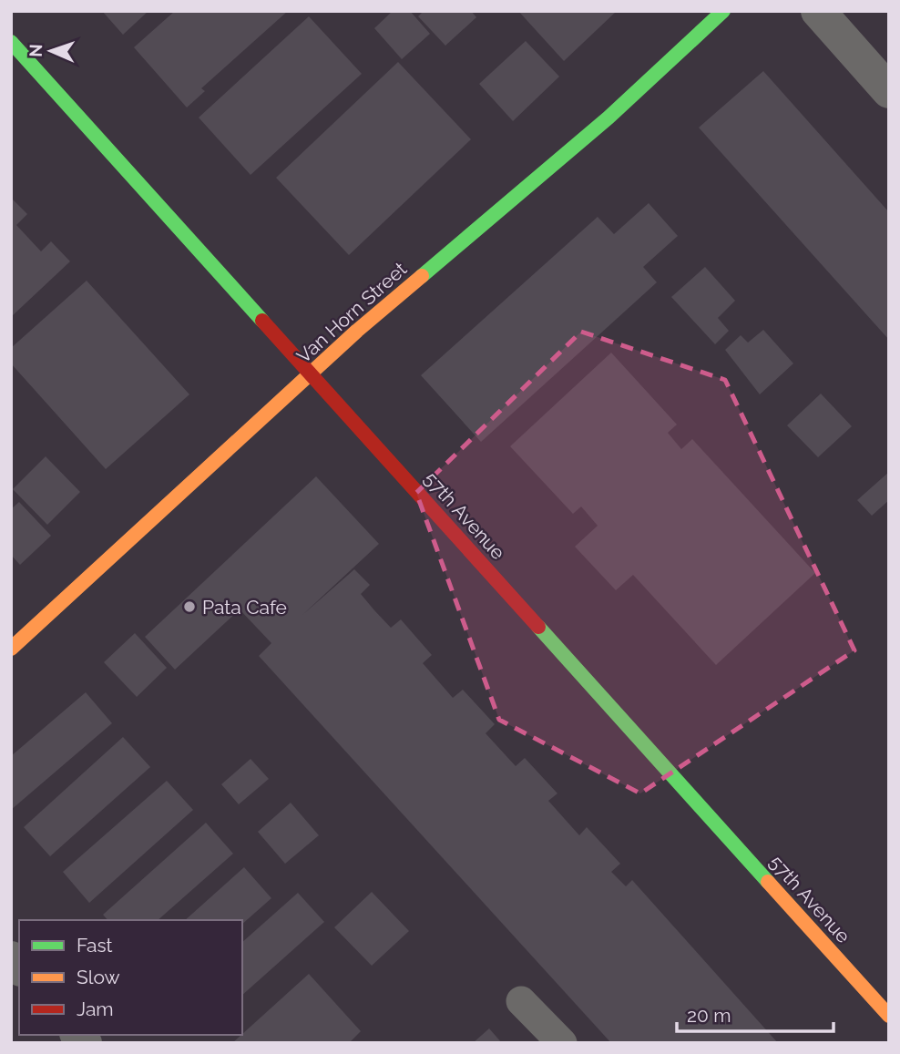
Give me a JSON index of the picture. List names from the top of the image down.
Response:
{
  "streets": {
    "street": ["Van Horn Street", "57th Avenue"]
  },
  "crossings": [
    ["Van Horn Street", "57th Avenue"]
  ],
  "places": ["Pata Cafe"],
  "legend": ["Fast", "Slow", "Jam"],
  "scale_bar": "20 m",
  "north": "left"
}
